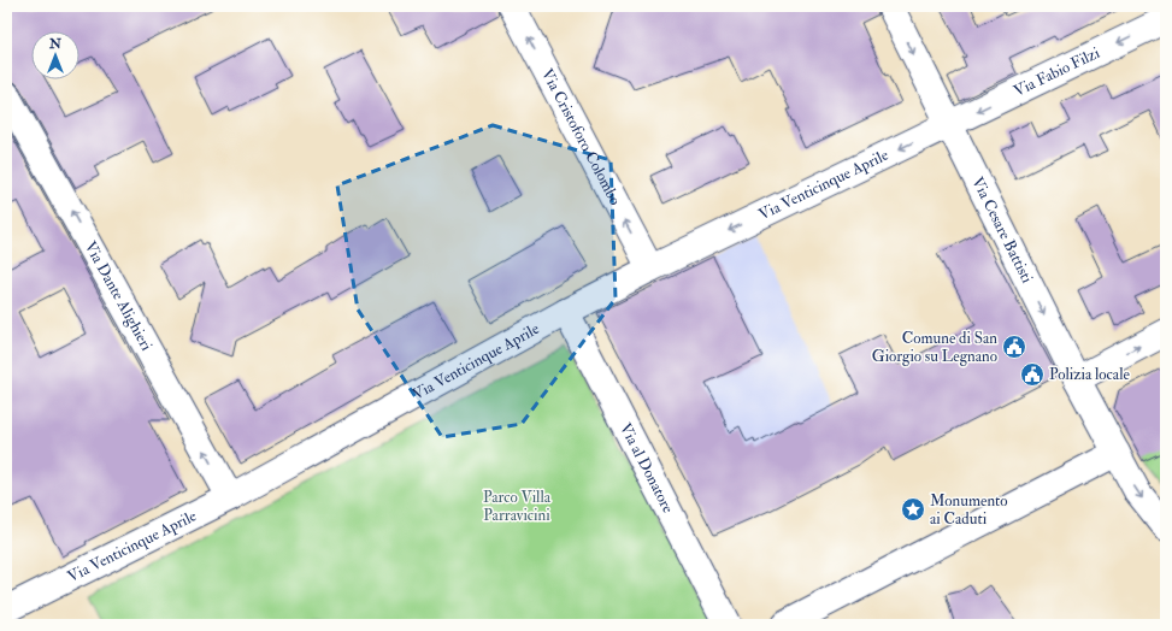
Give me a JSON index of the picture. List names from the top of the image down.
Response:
{
  "streets": {
    "street": [
      "Via Fabio Filzi",
      "Via Cristoforo Colombo",
      "Via Venticinque Aprile",
      "Via Cesare Battisti",
      "Via Dante Alighieri",
      "Via al Donatore"
    ]
  },
  "crossings": [
    ["Via Fabio Filzi", "Via Venticinque Aprile"],
    ["Via Fabio Filzi", "Via Cesare Battisti"],
    ["Via Cristoforo Colombo", "Via Venticinque Aprile"],
    ["Via Venticinque Aprile", "Via Cesare Battisti"],
    ["Via Venticinque Aprile", "Via Dante Alighieri"],
    ["Via Venticinque Aprile", "Via al Donatore"]
  ],
  "one_way": [
    "Via Fabio Filzi",
    "Via Cristoforo Colombo",
    "Via Cesare Battisti",
    "Via Dante Alighieri"
  ],
  "parks": ["Parco Villa Parravicini"],
  "places": {
    "public building": ["Comune di San Giorgio su Legnano", "Polizia locale"],
    "place": ["Monumento ai Caduti"]
  },
  "north": "top"
}
